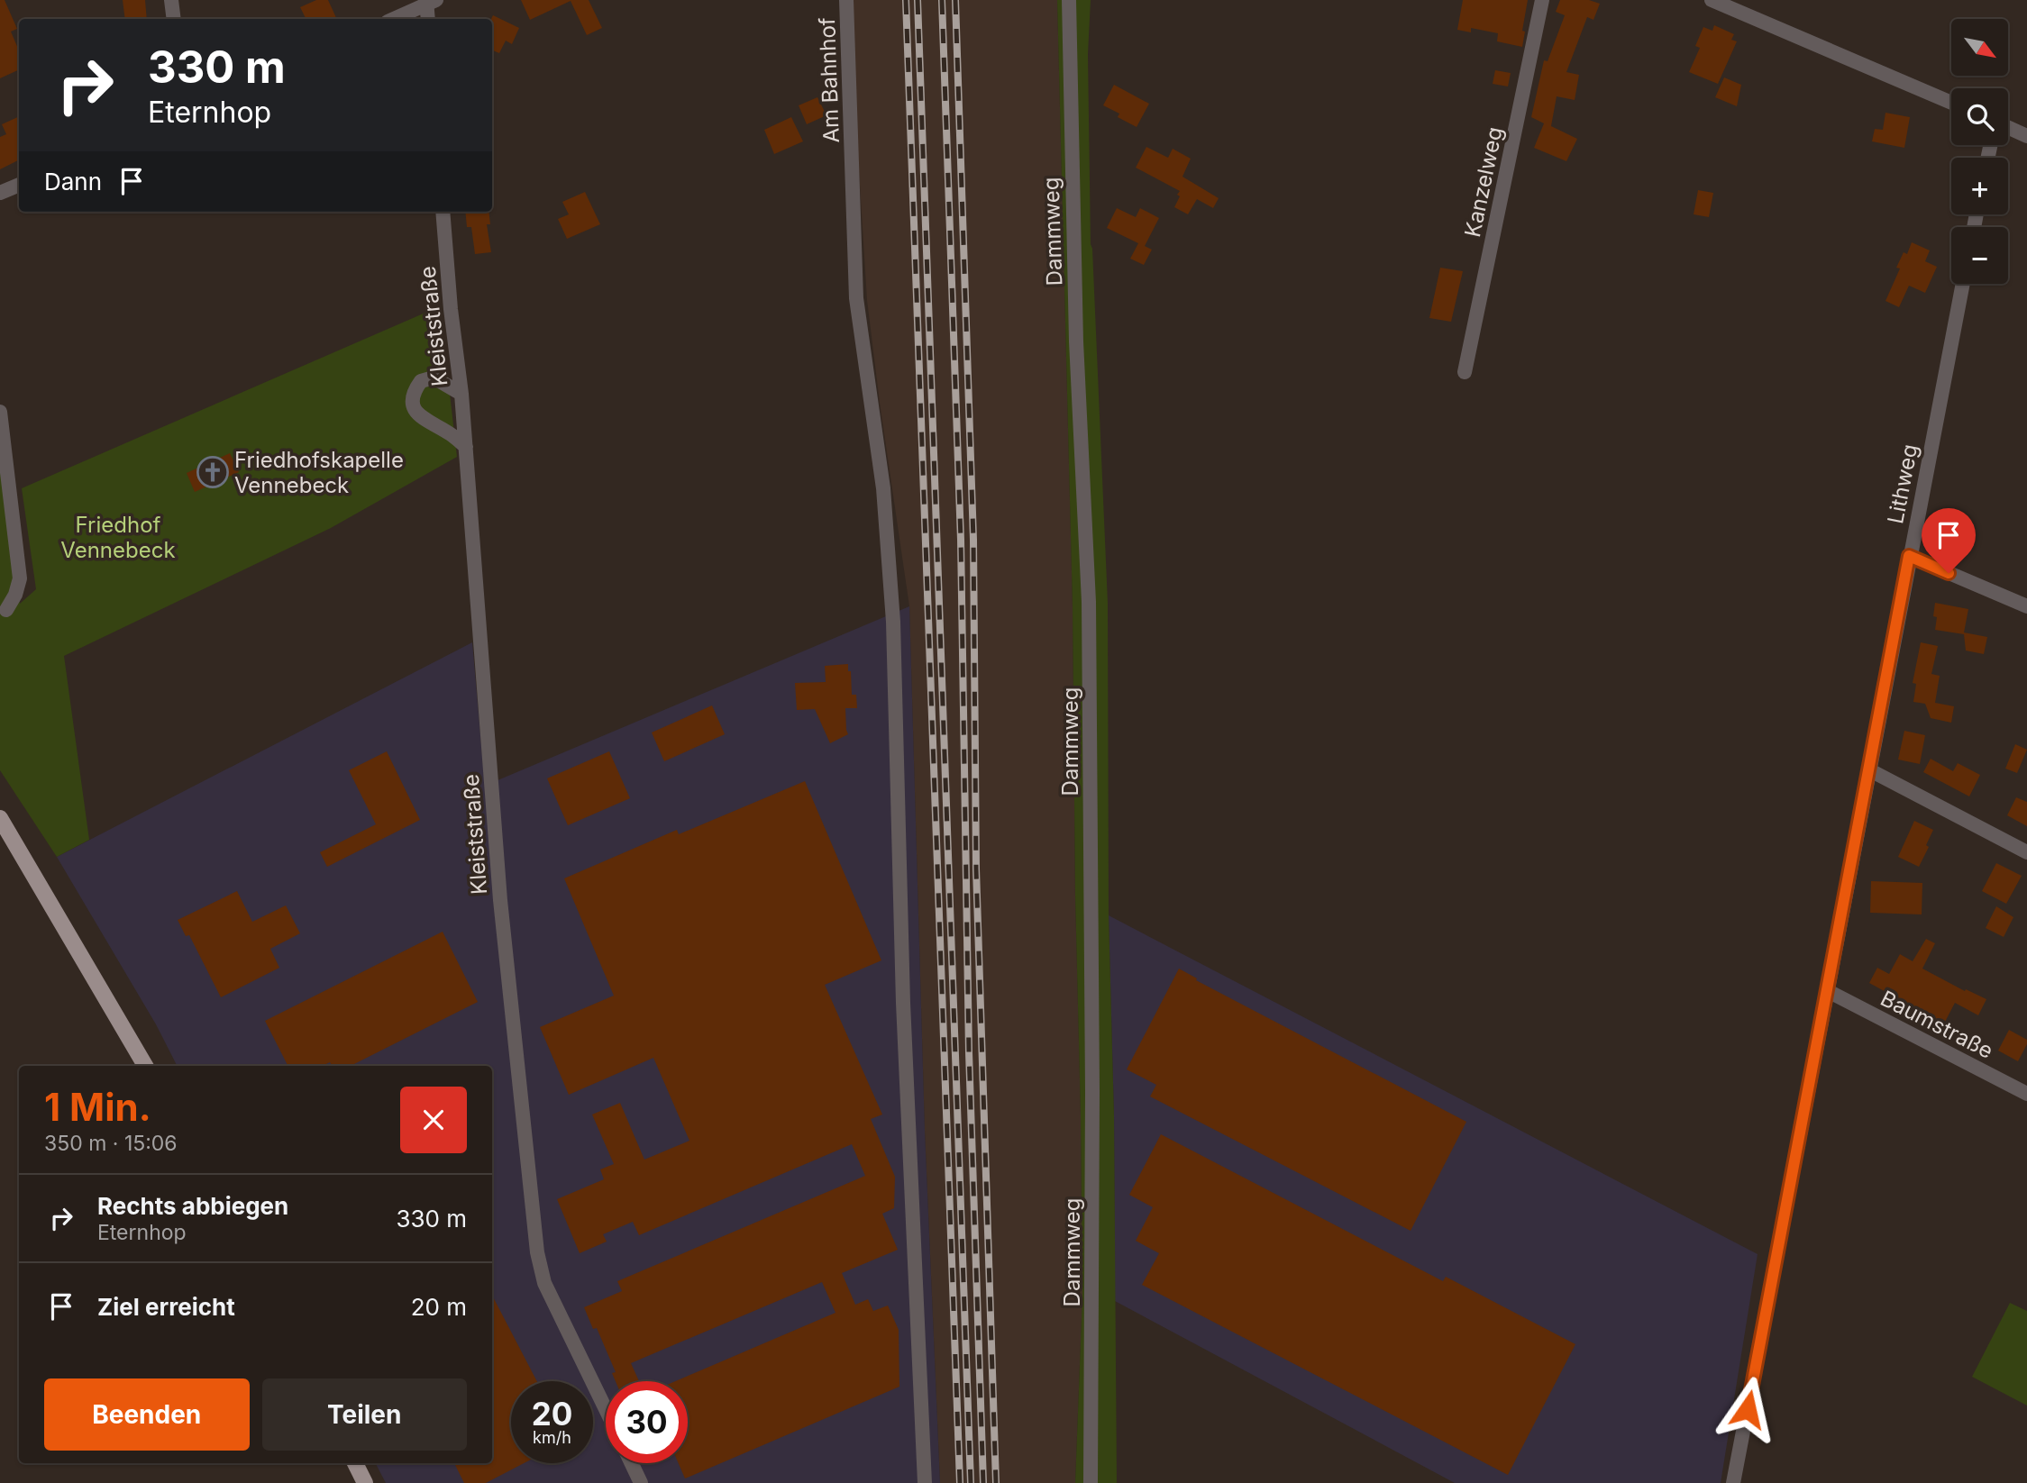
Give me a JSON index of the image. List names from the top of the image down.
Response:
{
  "streets": {
    "street": [
      "Am Bahnhof",
      "Kanzelweg",
      "Dammweg",
      "Kleiststraße",
      "Lithweg",
      "Baumstraße"
    ]
  },
  "crossings": [
    ["Lithweg", "Baumstraße"]
  ],
  "parks": ["Friedhof Vennebeck"],
  "places": {
    "church": ["Friedhofskapelle Vennebeck"]
  },
  "north": "bottom right",
  "page": {
    "map_buttons": ["+", "−"],
    "turn": ["330 m", "Eternhop"],
    "then": "Dann",
    "heading": ["1 Min.", "350 m · 15:06"],
    "list": [
      {
        "name": "Rechts abbiegen",
        "note": "Eternhop",
        "value": "330 m"
      },
      {
        "name": "Ziel erreicht",
        "value": "20 m"
      }
    ],
    "buttons": ["Beenden", "Teilen"],
    "speed": "20 km/h",
    "limit": "30"
  }
}
